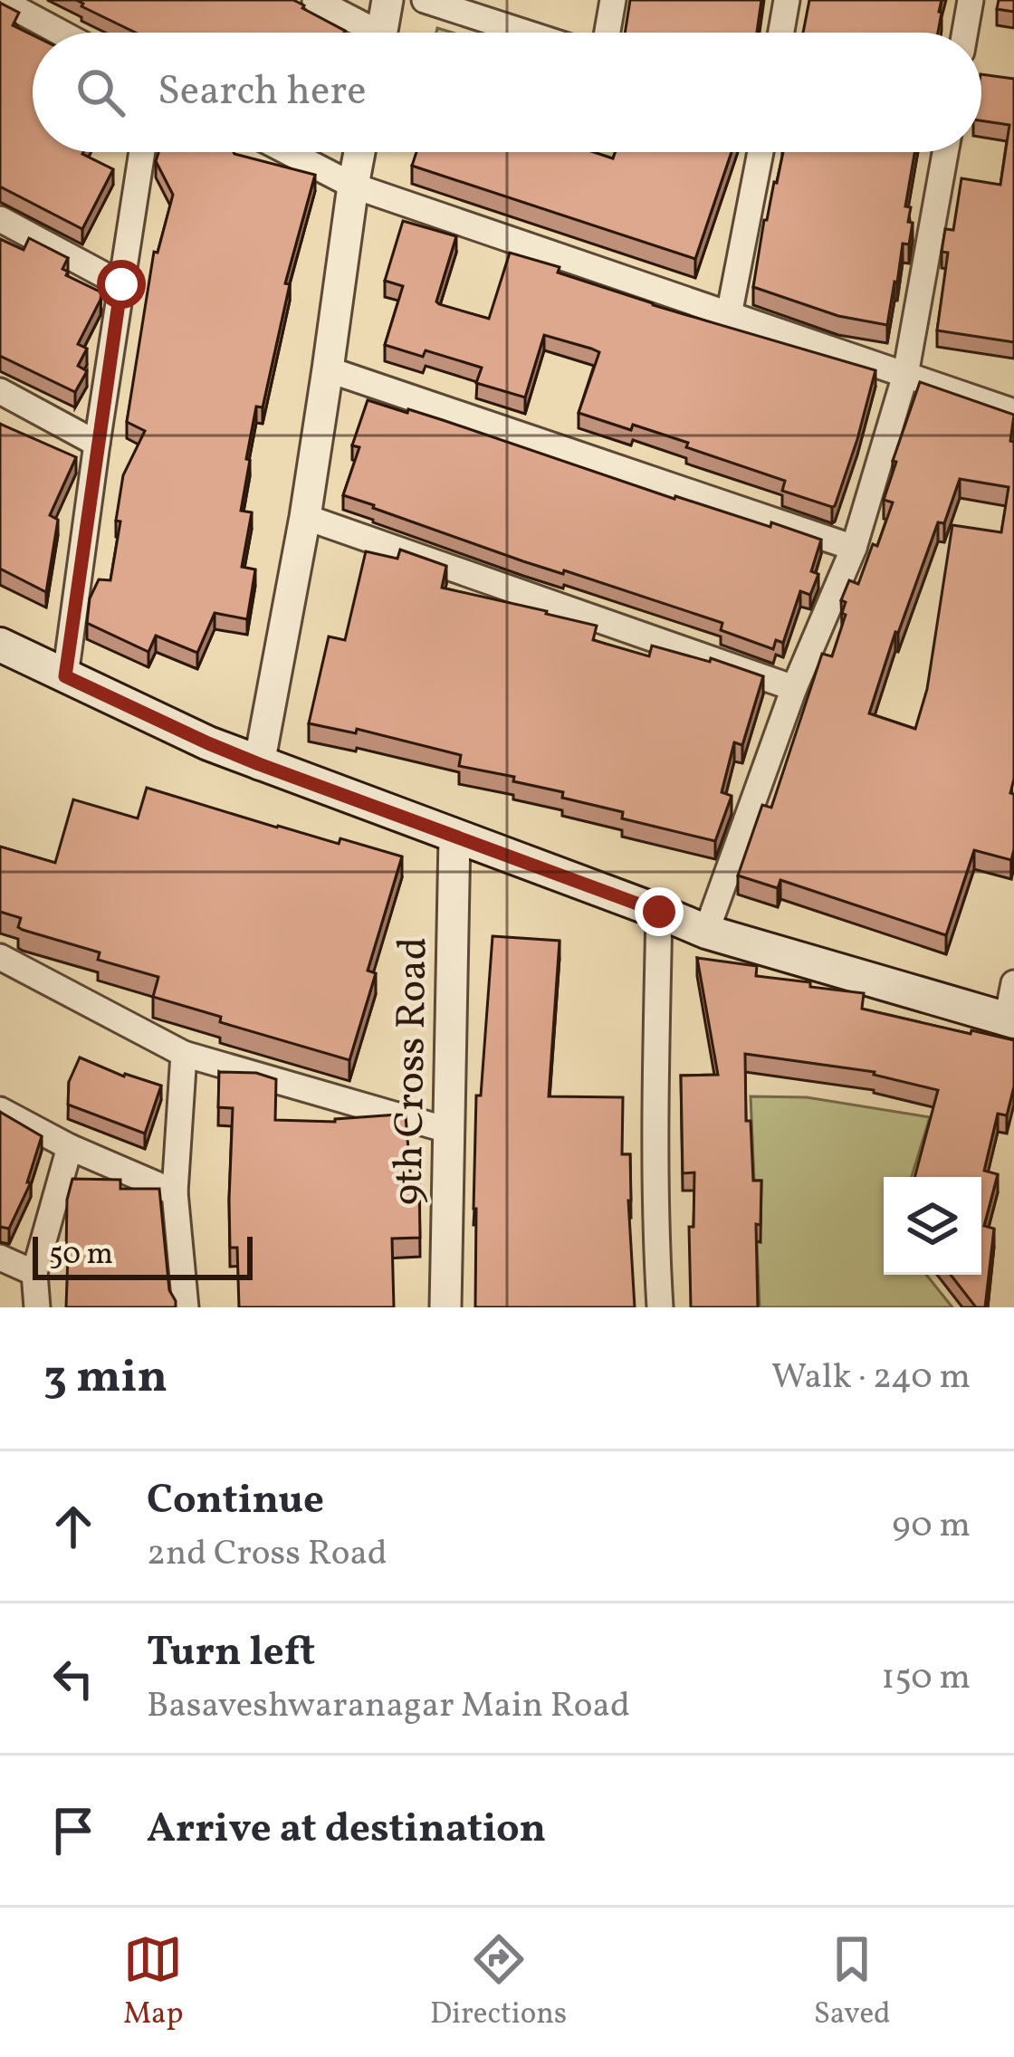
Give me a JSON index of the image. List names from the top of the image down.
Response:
{
  "streets": {
    "street": ["9th Cross Road"]
  },
  "scale_bar": "50 m",
  "page": {
    "search": "Search here",
    "scale": "50 m",
    "heading": ["3 min", "Walk · 240 m"],
    "list": [
      ["Continue", "2nd Cross Road", "90 m"],
      ["Turn left", "Basaveshwaranagar Main Road", "150 m"],
      "Arrive at destination"
    ],
    "nav": ["Map", "Directions", "Saved"]
  }
}
